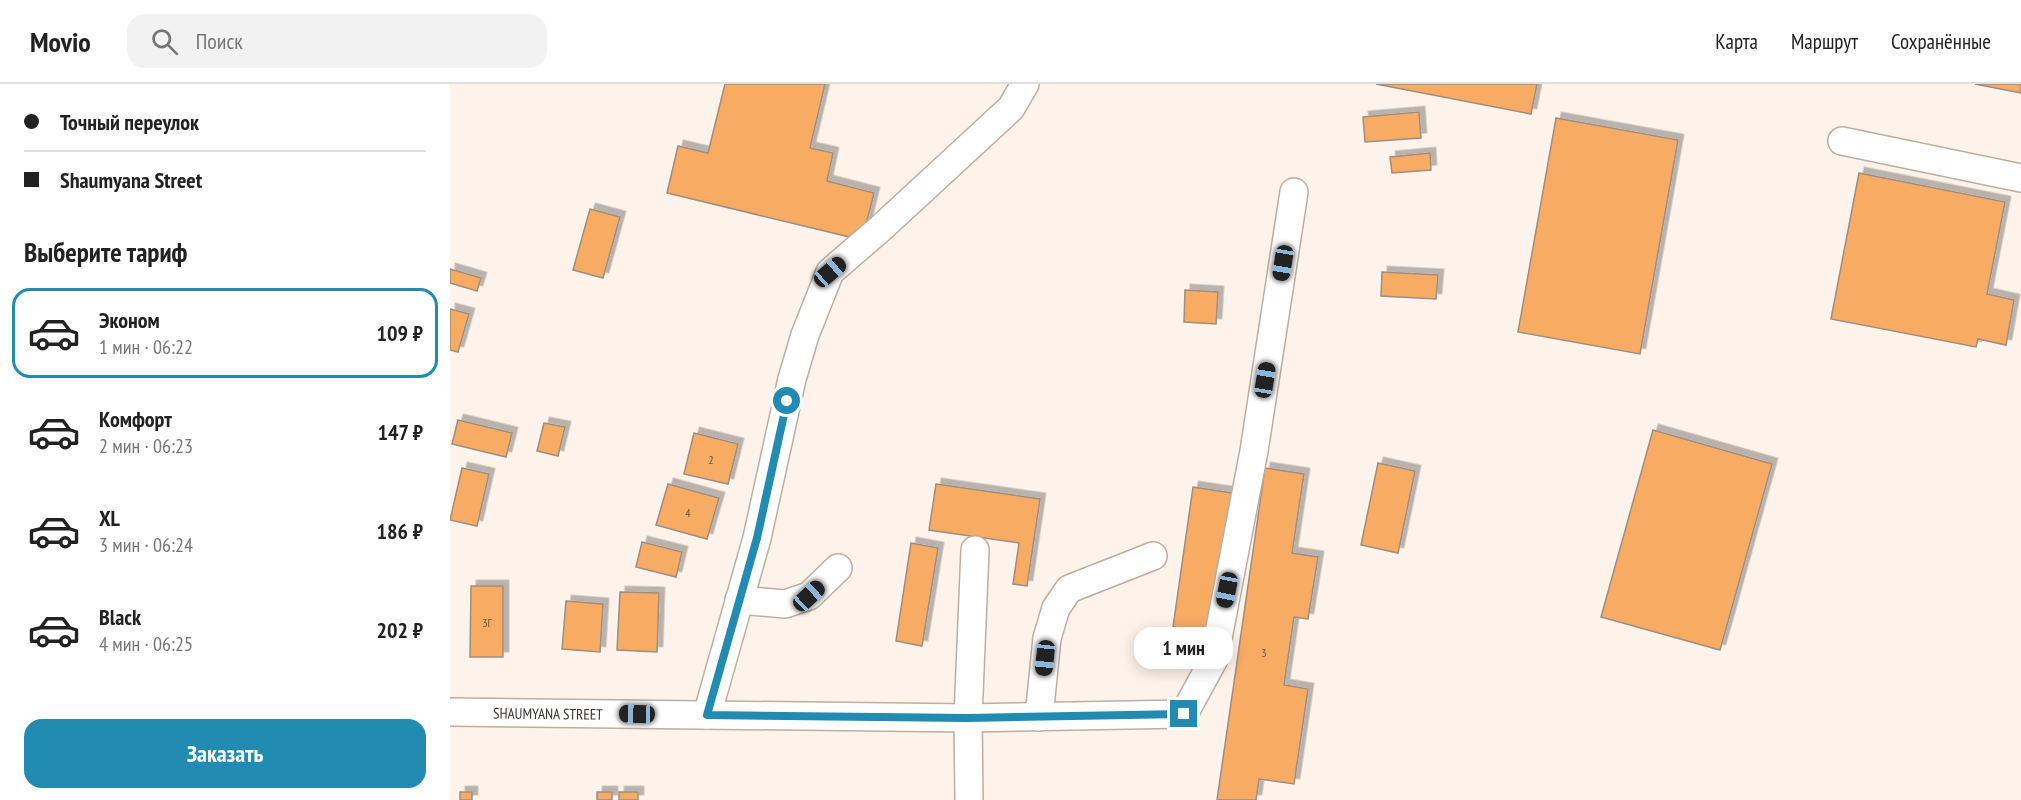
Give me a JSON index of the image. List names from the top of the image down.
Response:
{
  "streets": {
    "street": ["SHAUMYANA STREET"]
  },
  "house_numbers": [
    "2",
    "4",
    "3Г",
    "3"
  ],
  "page": {
    "header": "Movio",
    "search": "Поиск",
    "nav": ["Карта", "Маршрут", "Сохранённые"],
    "banner": ["Точный переулок", "Shaumyana Street"],
    "heading": "Выберите тариф",
    "list": [
      {
        "name": "Эконом",
        "note": "1 мин · 06:22",
        "value": "109 ₽"
      },
      {
        "name": "Комфорт",
        "note": "2 мин · 06:23",
        "value": "147 ₽"
      },
      {
        "name": "XL",
        "note": "3 мин · 06:24",
        "value": "186 ₽"
      },
      {
        "name": "Black",
        "note": "4 мин · 06:25",
        "value": "202 ₽"
      }
    ],
    "bubble": "1 мин",
    "buttons": "Заказать"
  }
}
